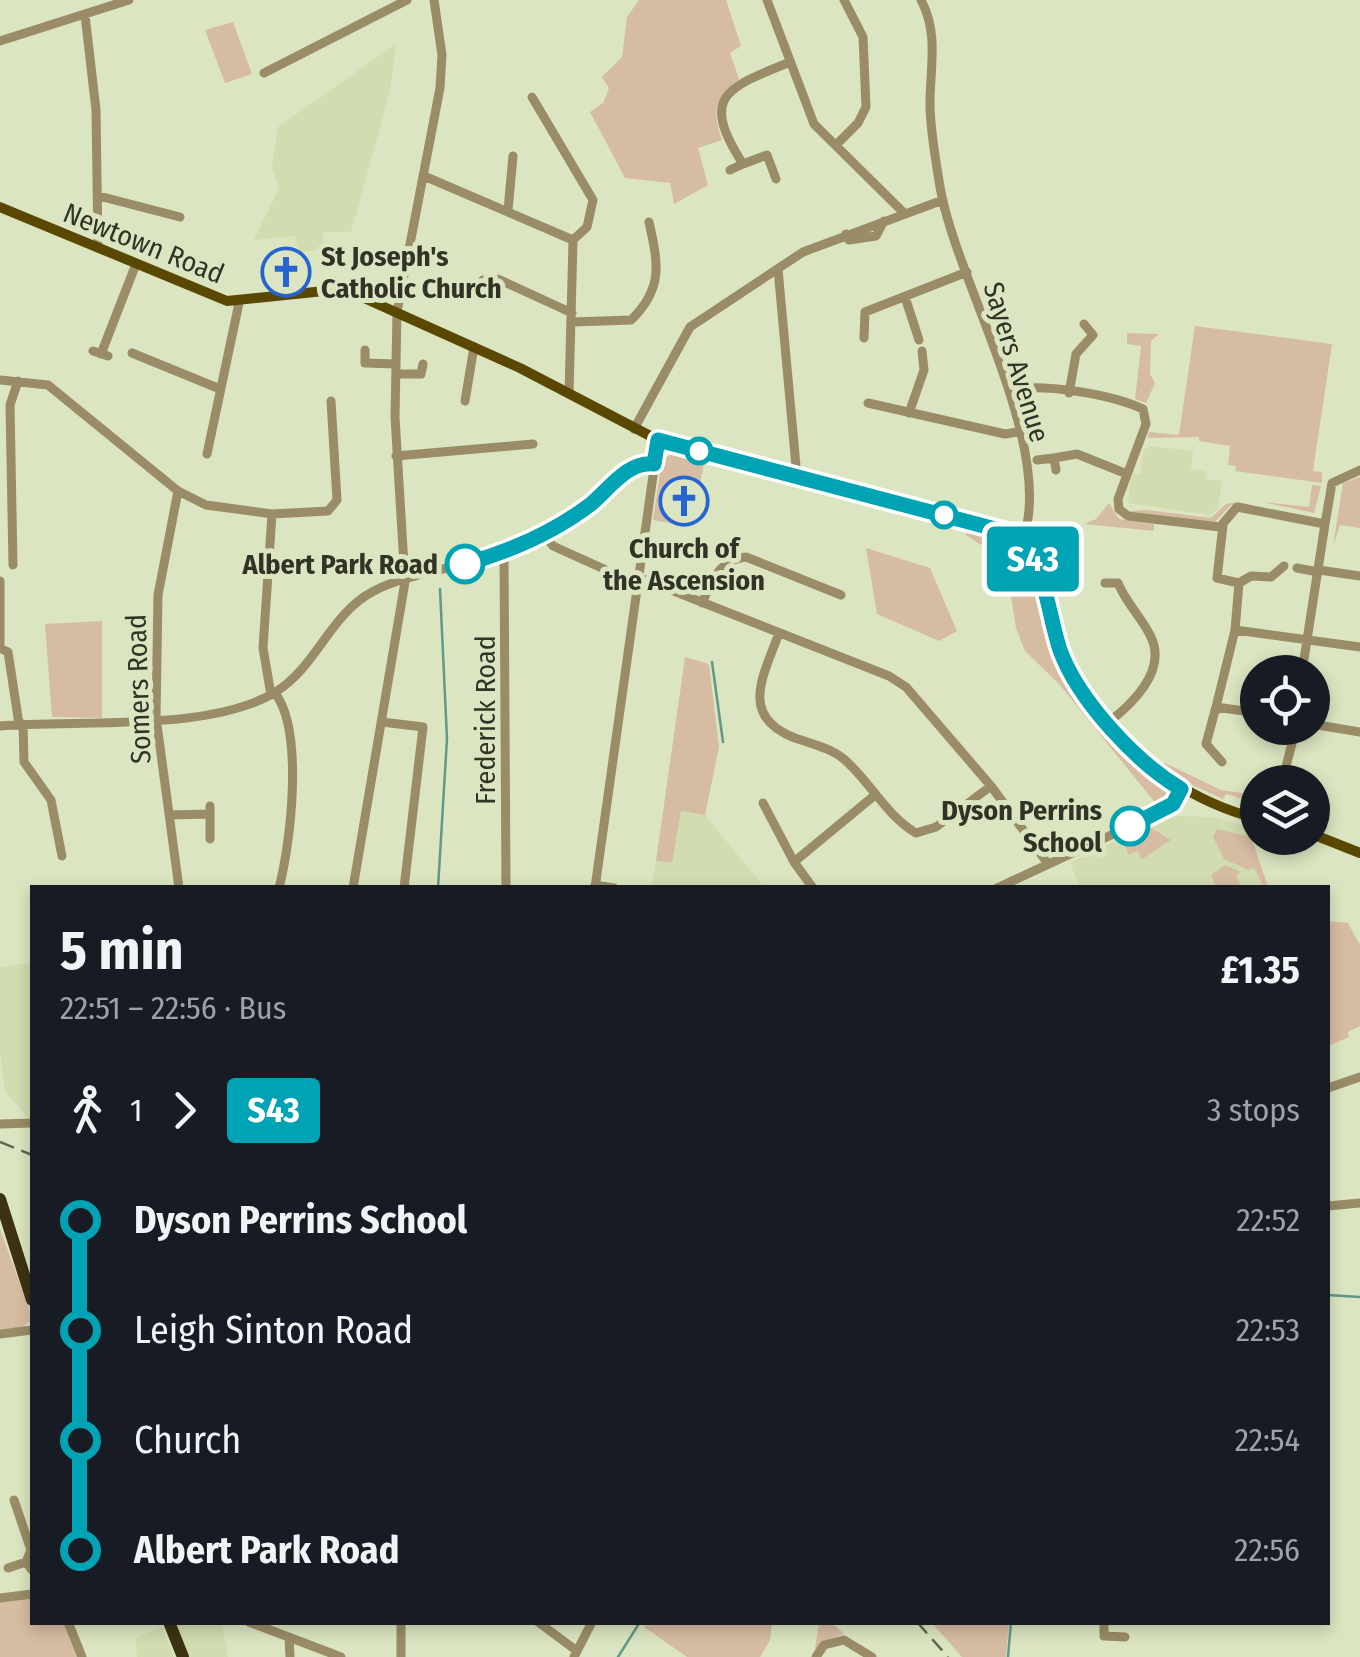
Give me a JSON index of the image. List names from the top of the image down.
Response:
{
  "streets": {
    "main road": ["Newtown Road"],
    "street": ["Sayers Avenue", "Somers Road", "Frederick Road"]
  },
  "crossings": [
    ["Newtown Road", "Sayers Avenue"]
  ],
  "places": {
    "church": ["St Joseph's Catholic Church", "Church of the Ascension"],
    "other": ["Albert Park Road", "Dyson Perrins School"]
  },
  "lines": ["bus line S43"],
  "page": {
    "on_map": "S43",
    "heading": ["5 min", "22:51 – 22:56 · Bus", "£1.35"],
    "legs": ["1", "S43", "3 stops"],
    "list": [
      {
        "name": "Dyson Perrins School",
        "value": "22:52"
      },
      {
        "name": "Leigh Sinton Road",
        "value": "22:53"
      },
      {
        "name": "Church",
        "value": "22:54"
      },
      {
        "name": "Albert Park Road",
        "value": "22:56"
      }
    ]
  }
}
